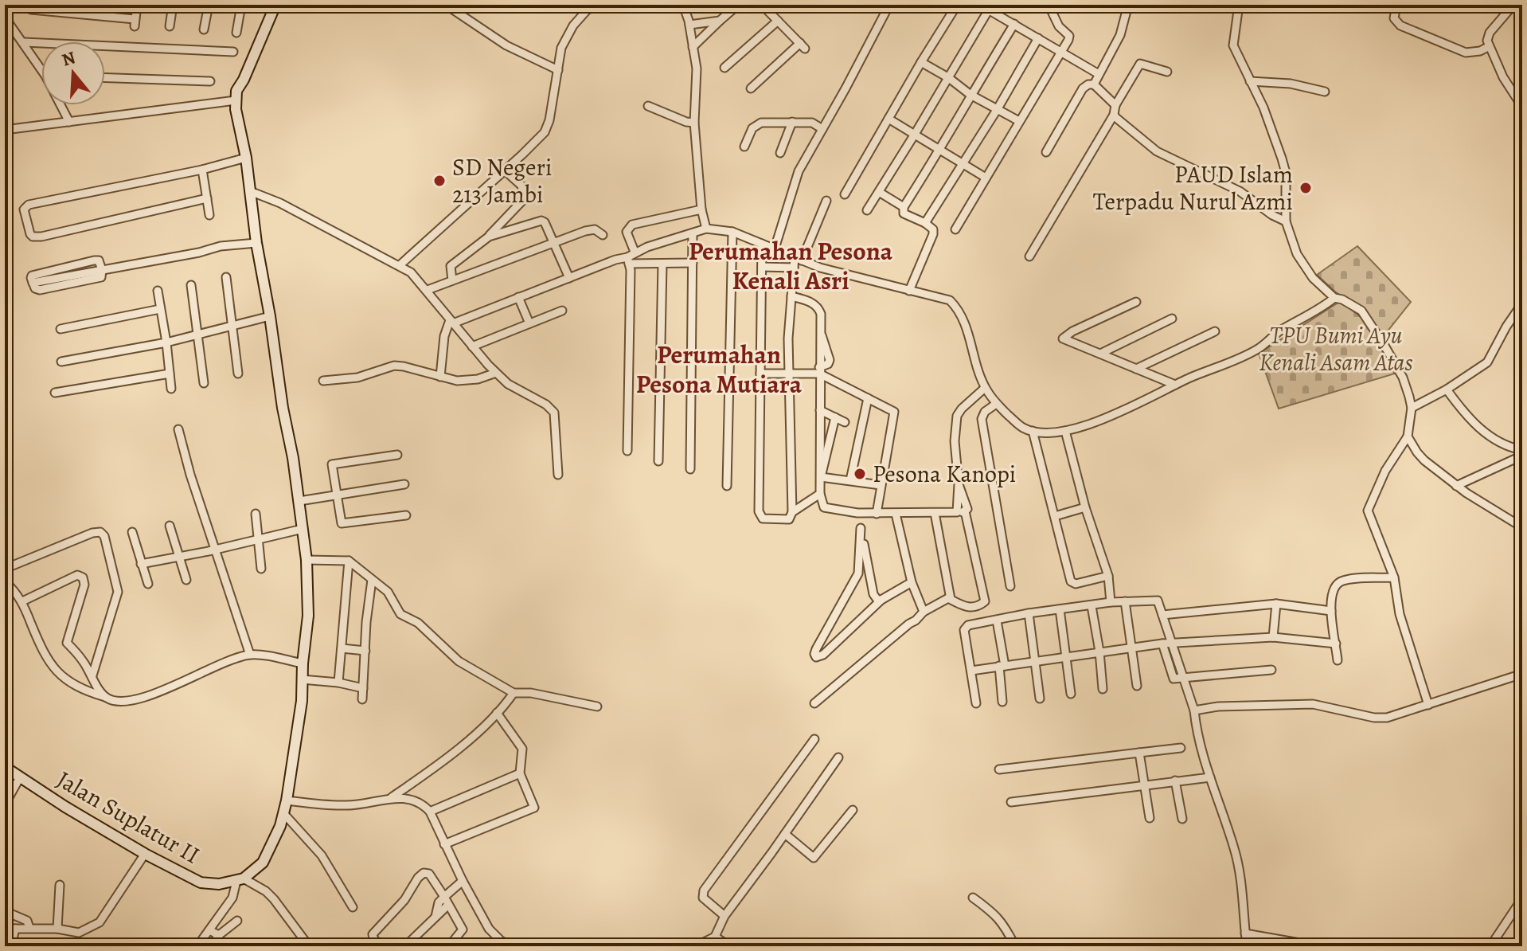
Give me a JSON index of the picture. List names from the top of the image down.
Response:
{
  "streets": {
    "street": ["Jalan Suplatur II"]
  },
  "districts": ["Perumahan Pesona Kenali Asri", "Perumahan Pesona Mutiara"],
  "parks": ["TPU Bumi Ayu Kenali Asam Atas"],
  "places": ["SD Negeri 213 Jambi", "PAUD Islam Terpadu Nurul Azmi", "Pesona Kanopi"],
  "north": "top"
}
